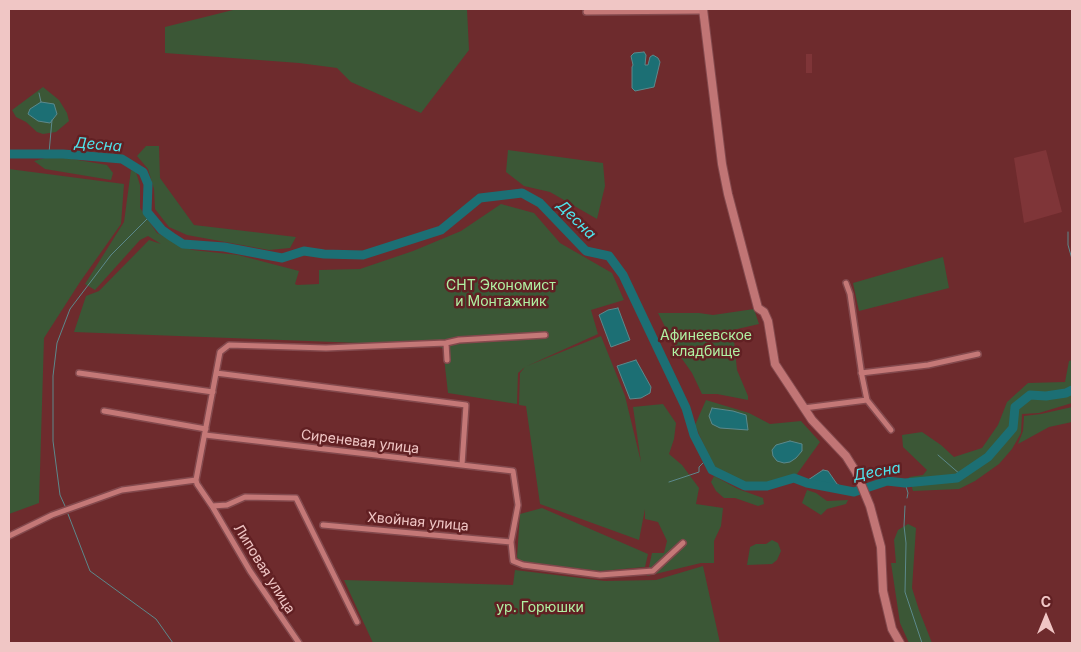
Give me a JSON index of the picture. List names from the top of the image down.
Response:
{
  "streets": {
    "street": ["Сиреневая улица", "Хвойная улица", "Липовая улица"]
  },
  "crossings": [
    ["Сиреневая улица", "Хвойная улица"]
  ],
  "water": ["Десна"],
  "parks": ["СНТ Экономист и Монтажник", "Афинеевское кладбище", "ур. Горюшки"],
  "north": "top"
}
